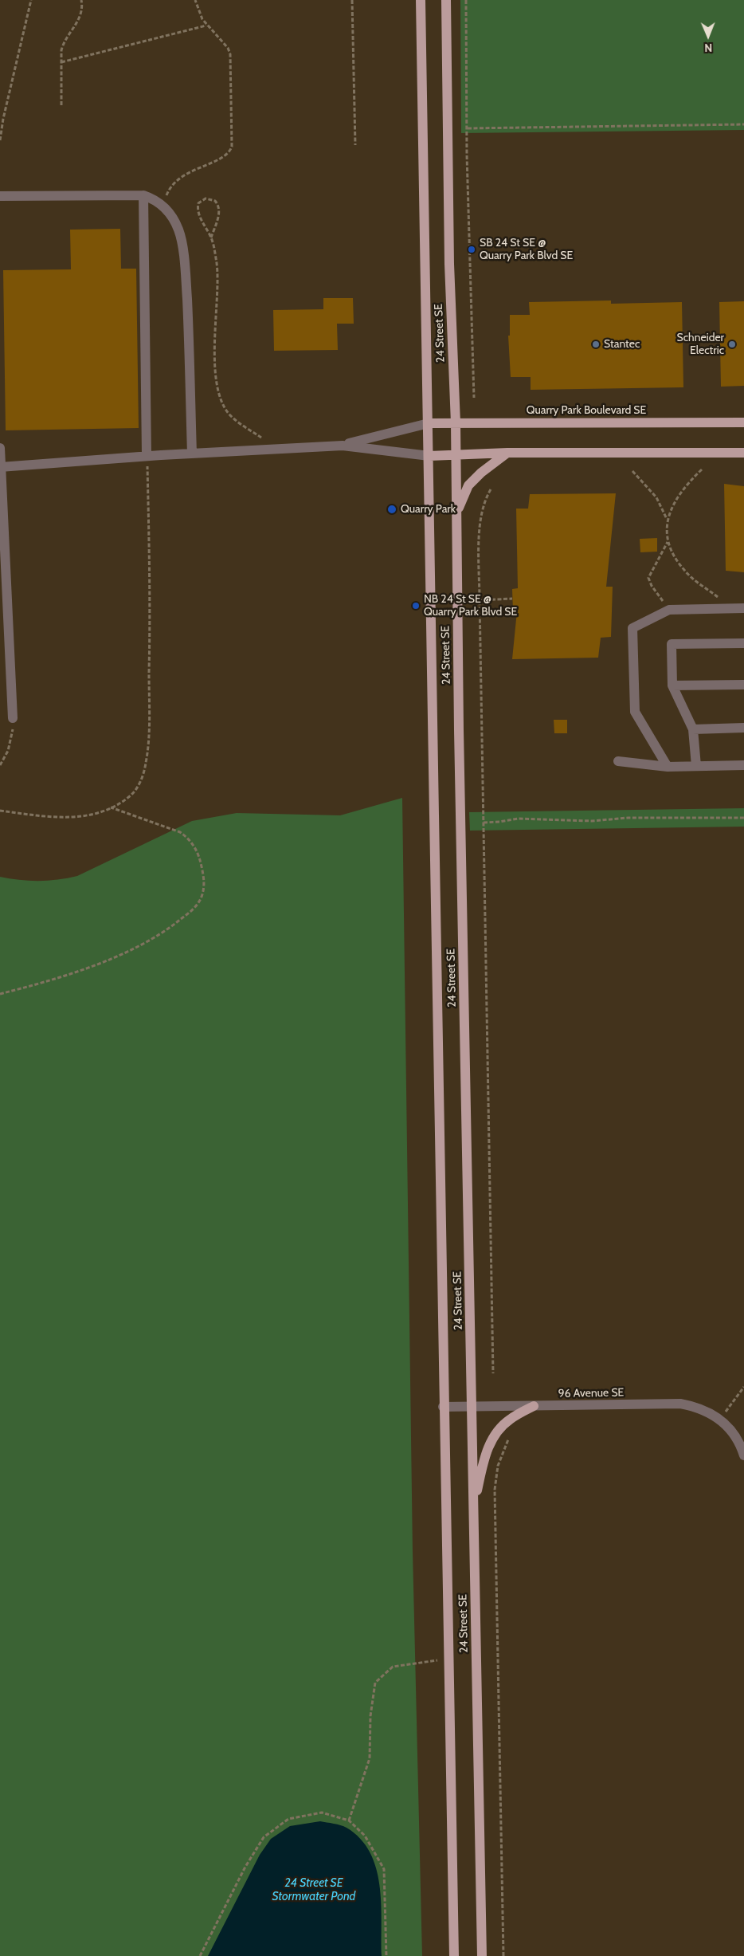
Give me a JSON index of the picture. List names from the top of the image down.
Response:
{
  "streets": {
    "main road": ["24 Street SE", "Quarry Park Boulevard SE"],
    "street": ["96 Avenue SE"]
  },
  "crossings": [
    ["24 Street SE", "Quarry Park Boulevard SE"],
    ["24 Street SE", "96 Avenue SE"]
  ],
  "water": ["24 Street SE Stormwater Pond"],
  "places": [
    "SB 24 St SE @ Quarry Park Blvd SE",
    "Stantec",
    "Schneider Electric",
    "Quarry Park",
    "NB 24 St SE @ Quarry Park Blvd SE"
  ],
  "north": "bottom"
}
